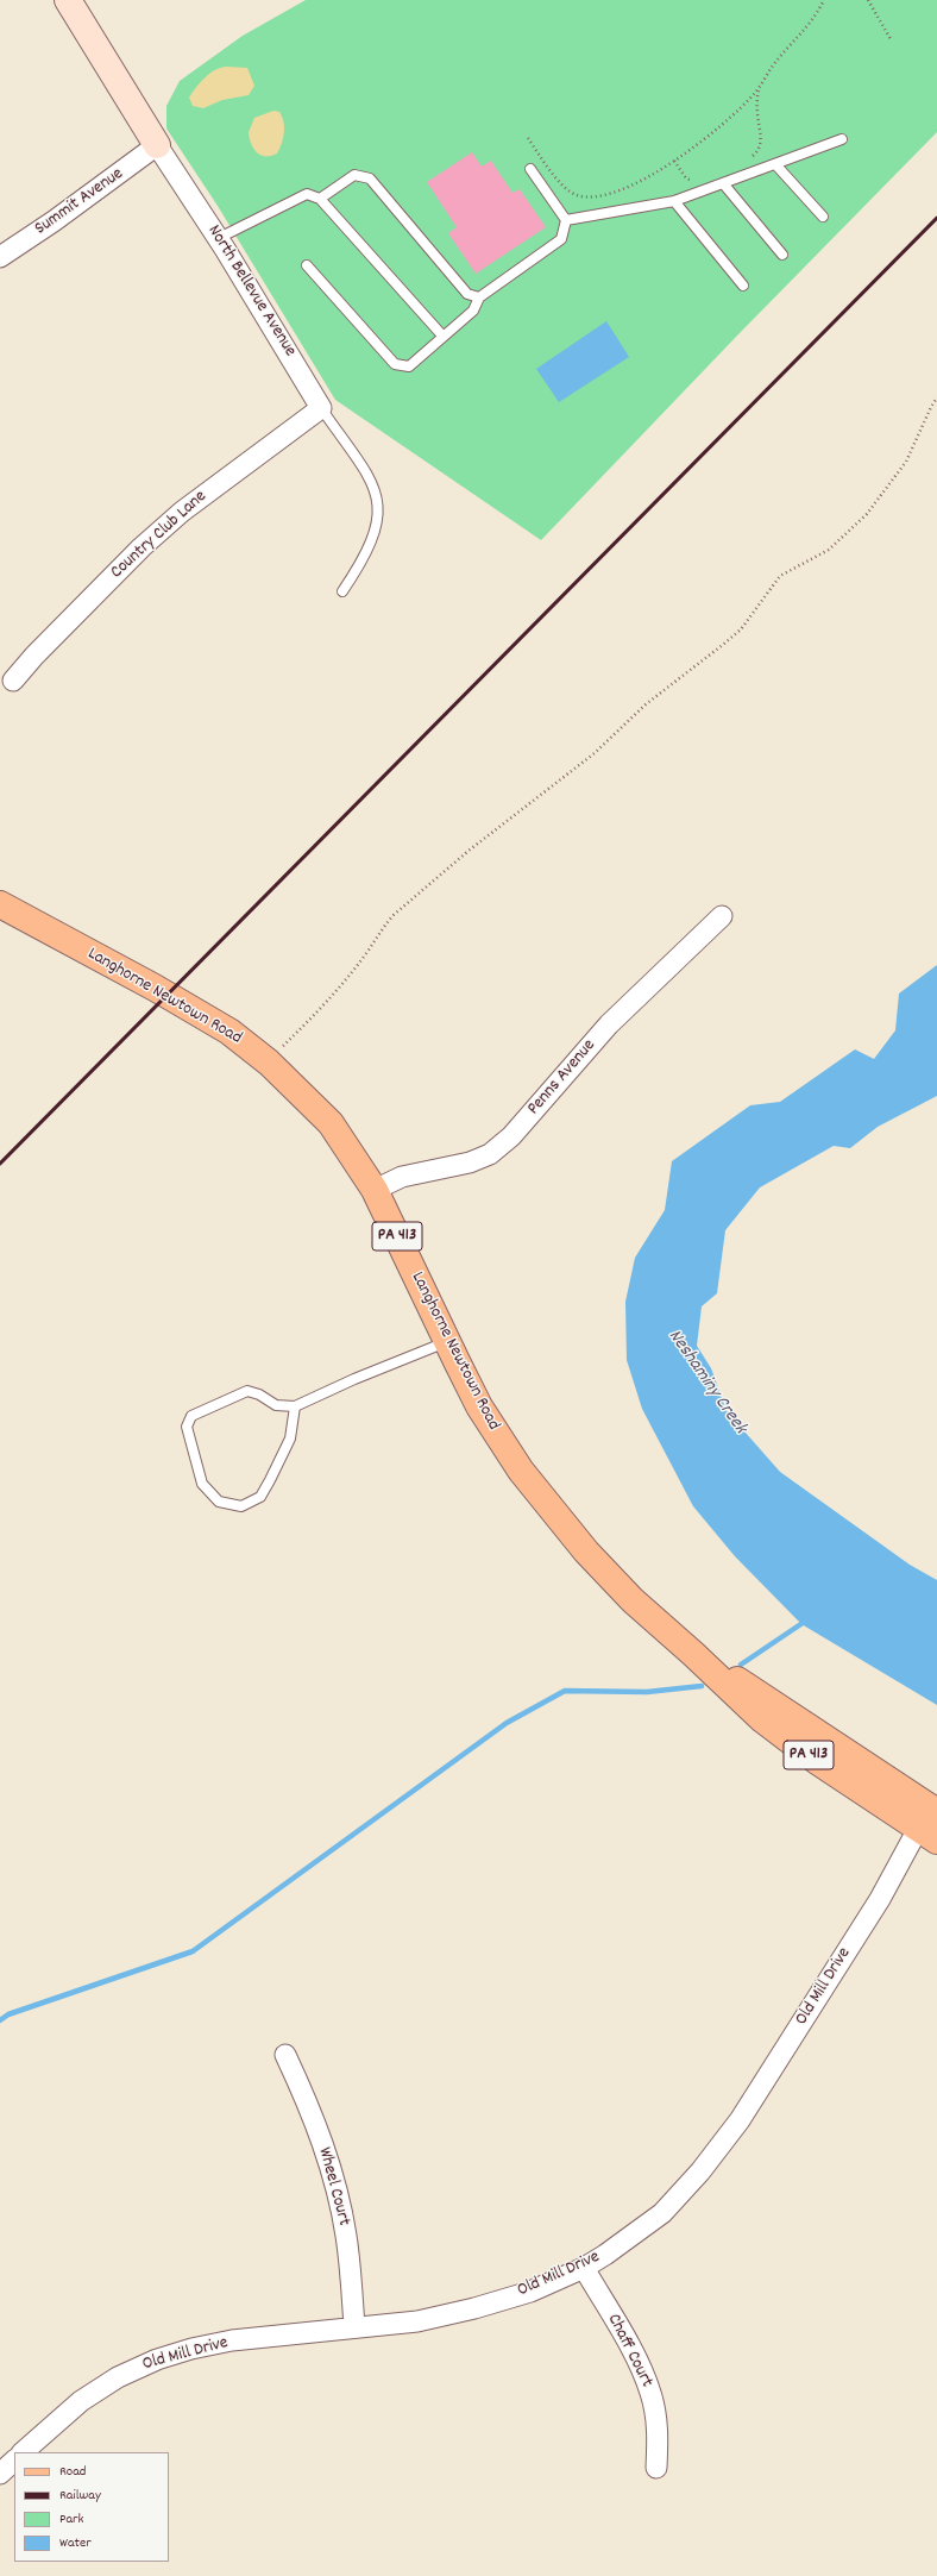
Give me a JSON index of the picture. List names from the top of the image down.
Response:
{
  "streets": {
    "main road": ["Langhorne Newtown Road", "PA 413"],
    "street": [
      "Summit Avenue",
      "North Bellevue Avenue",
      "Country Club Lane",
      "Penns Avenue",
      "Old Mill Drive",
      "Wheel Court",
      "Chaff Court"
    ]
  },
  "crossings": [
    ["Summit Avenue", "North Bellevue Avenue"],
    ["North Bellevue Avenue", "Country Club Lane"],
    ["Langhorne Newtown Road", "Penns Avenue"],
    ["Langhorne Newtown Road", "Old Mill Drive"],
    ["Old Mill Drive", "Wheel Court"],
    ["Old Mill Drive", "Chaff Court"]
  ],
  "water": ["Neshaminy Creek"],
  "legend": [
    "Road",
    "Railway",
    "Park",
    "Water"
  ]
}
